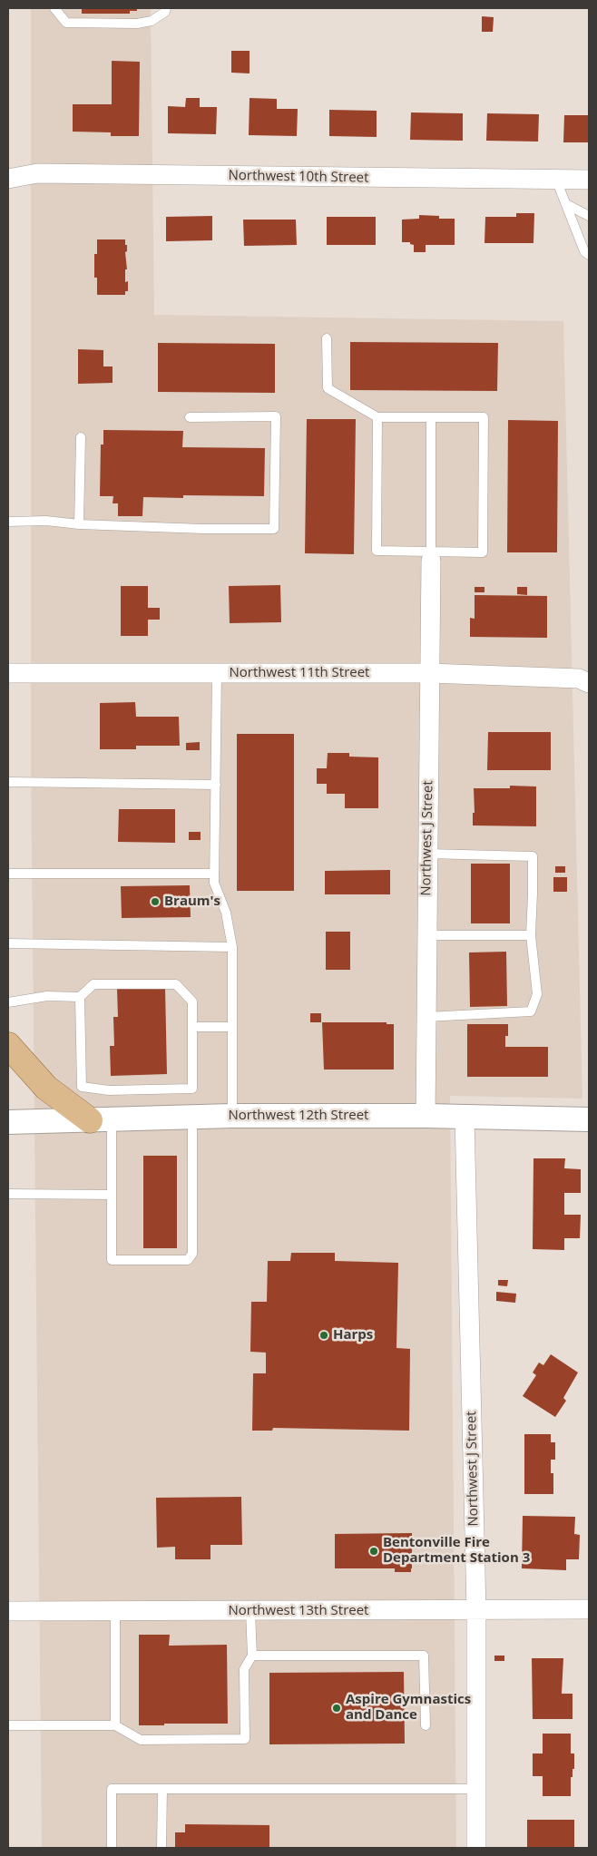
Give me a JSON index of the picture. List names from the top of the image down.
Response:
{
  "streets": {
    "street": [
      "Northwest 10th Street",
      "Northwest 11th Street",
      "Northwest J Street",
      "Northwest 12th Street",
      "Northwest 13th Street"
    ]
  },
  "crossings": [
    ["Northwest 11th Street", "Northwest J Street"],
    ["Northwest J Street", "Northwest 12th Street"],
    ["Northwest J Street", "Northwest 13th Street"]
  ],
  "places": [
    "Braum's",
    "Harps",
    "Bentonville Fire Department Station 3",
    "Aspire Gymnastics and Dance"
  ]
}
